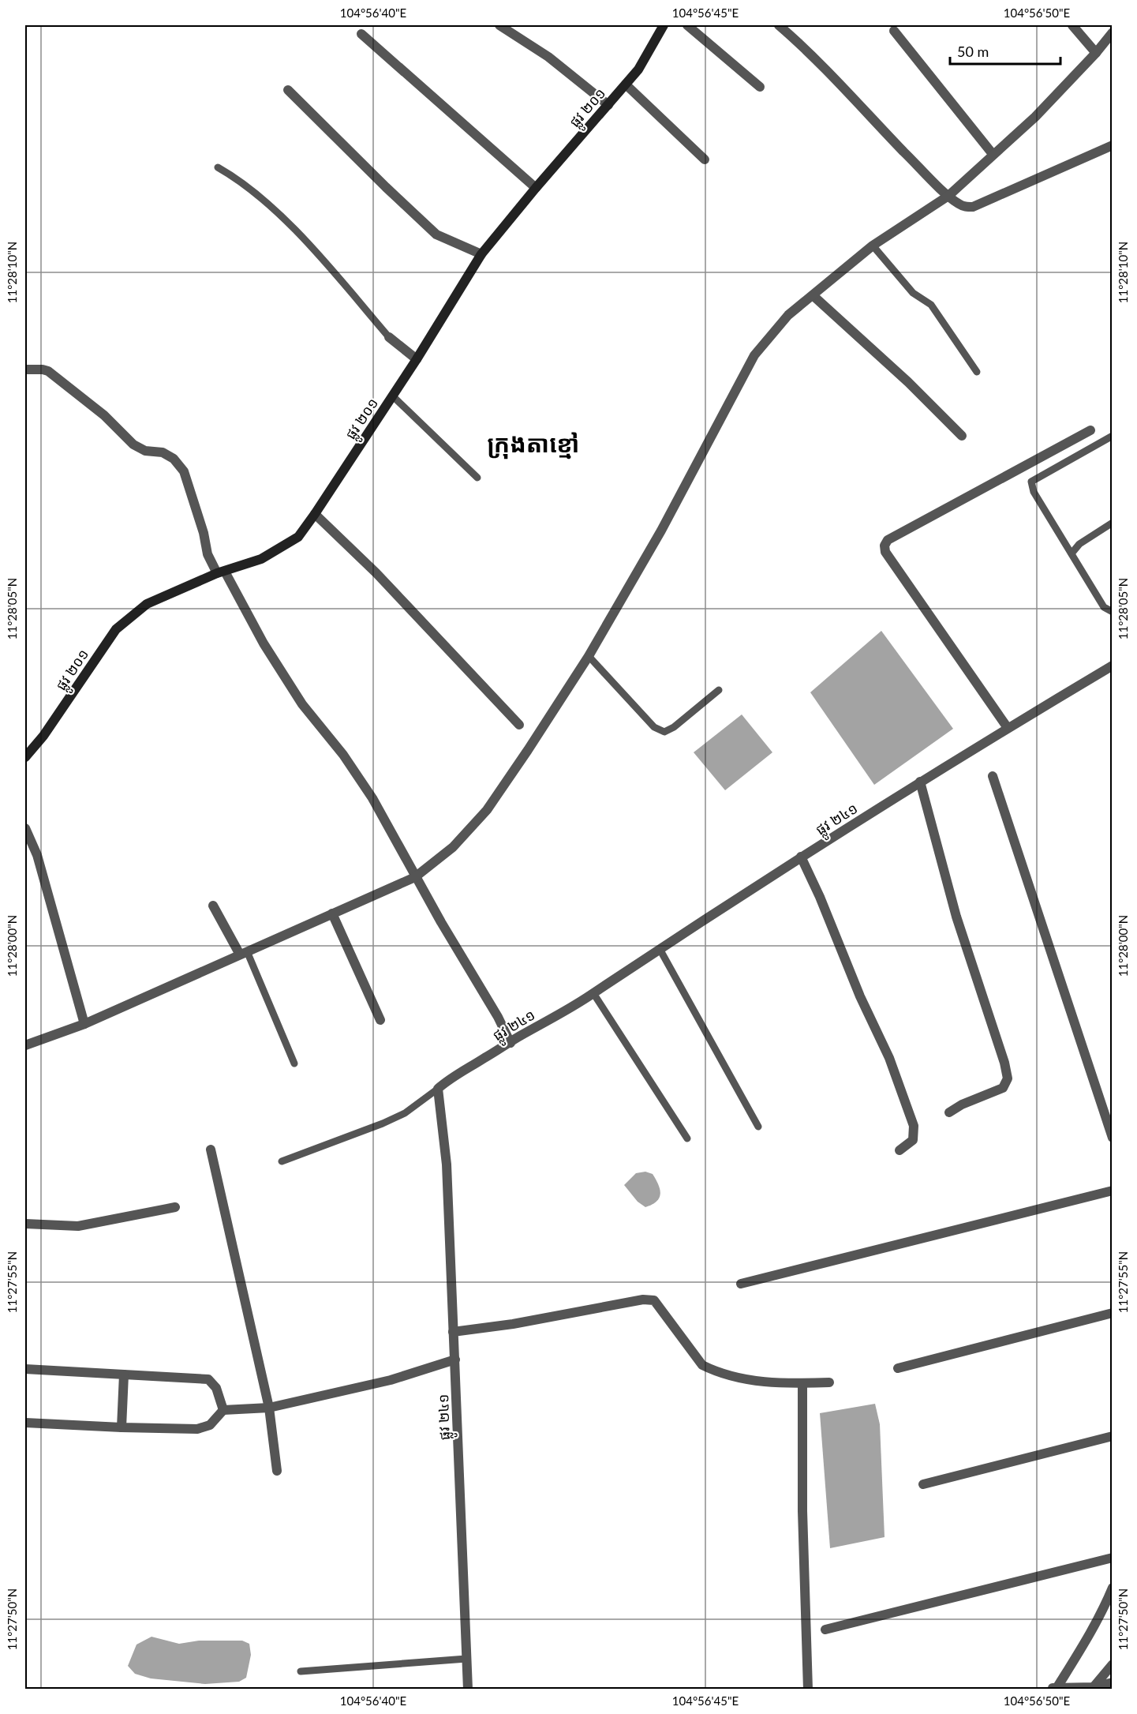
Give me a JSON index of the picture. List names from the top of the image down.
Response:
{
  "streets": {
    "street": ["ផ្លូវ ២០១", "ផ្លូវ ២៤១"]
  },
  "districts": ["ក្រុងតាខ្មៅ"],
  "scale_bar": "50 m",
  "coordinates": [
    "104°56'40\"E",
    "104°56'45\"E",
    "104°56'50\"E",
    "11°28'10\"N",
    "11°28'05\"N",
    "11°28'00\"N",
    "11°27'55\"N",
    "11°27'50\"N"
  ]
}
